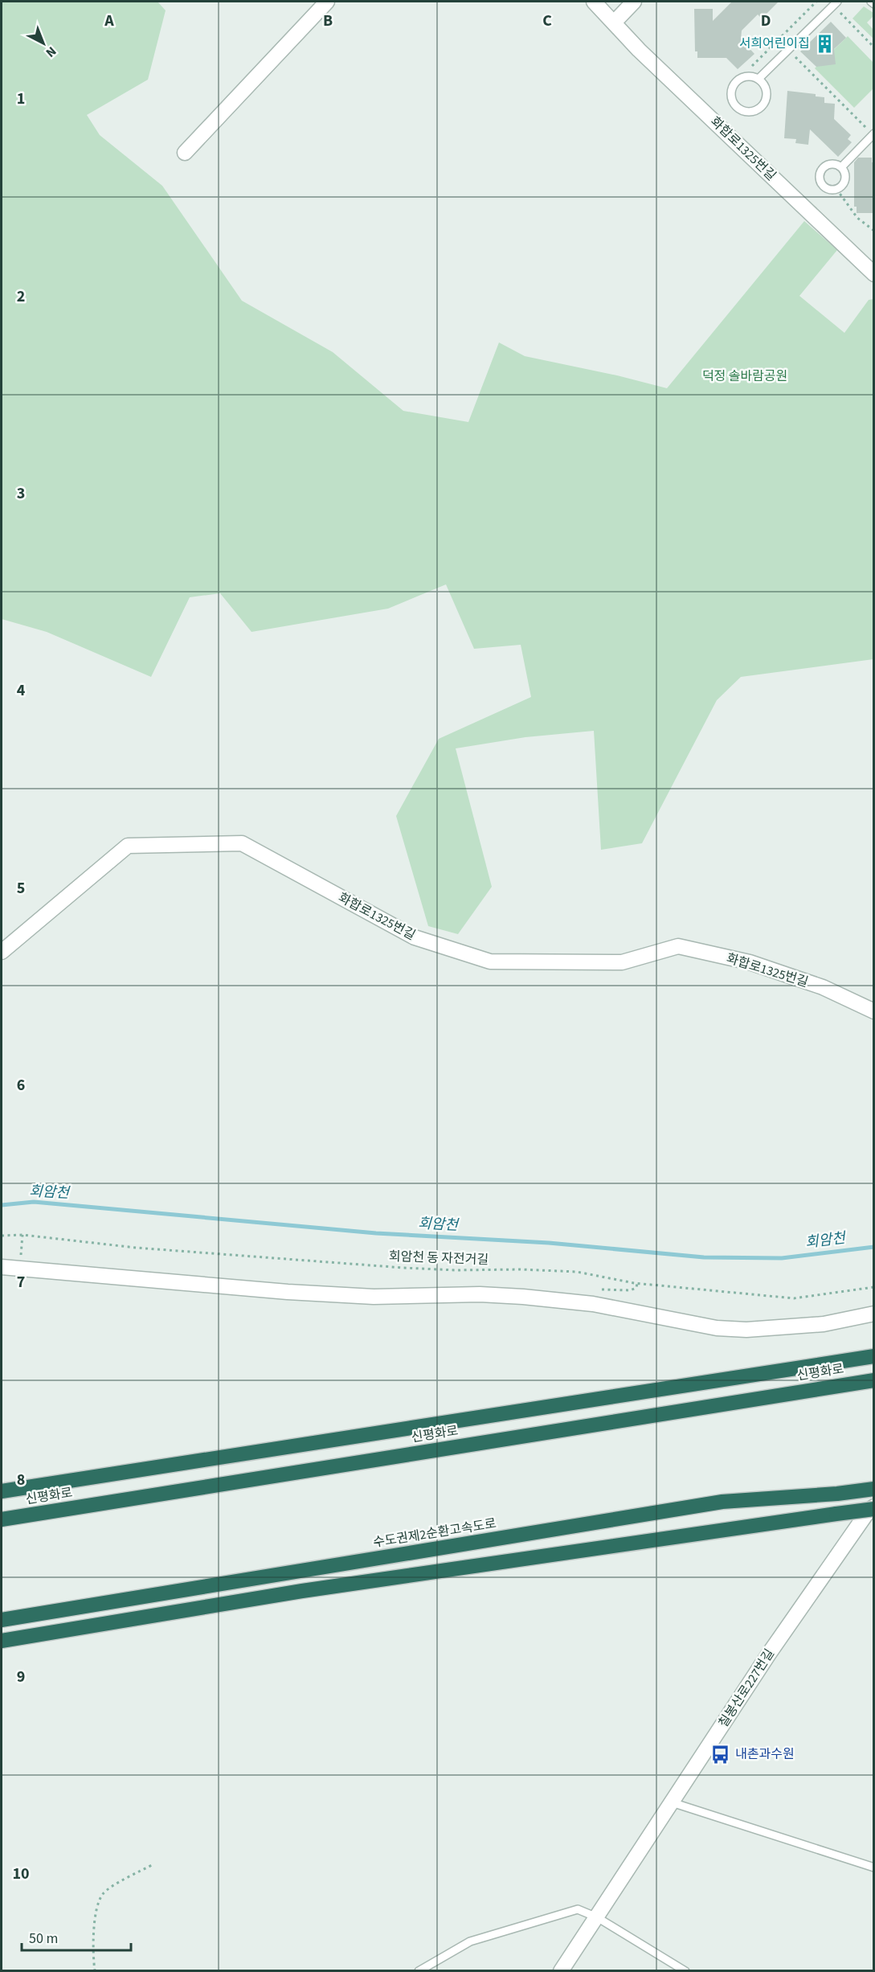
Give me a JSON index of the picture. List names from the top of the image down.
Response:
{
  "streets": {
    "highway": ["신평화로", "수도권제2순환고속도로"],
    "street": ["화합로1325번길", "칠봉산로227번길"],
    "path": ["회암천 동 자전거길"]
  },
  "water": ["회암천"],
  "parks": ["덕정 솔바람공원"],
  "places": {
    "building": ["서희어린이집"],
    "bus stop": ["내촌과수원"]
  },
  "scale_bar": "50 m",
  "north": "bottom right",
  "grid": {
    "columns": [
      "A",
      "B",
      "C",
      "D"
    ],
    "rows": [
      "1",
      "2",
      "3",
      "4",
      "5",
      "6",
      "7",
      "8",
      "9",
      "10"
    ]
  }
}
